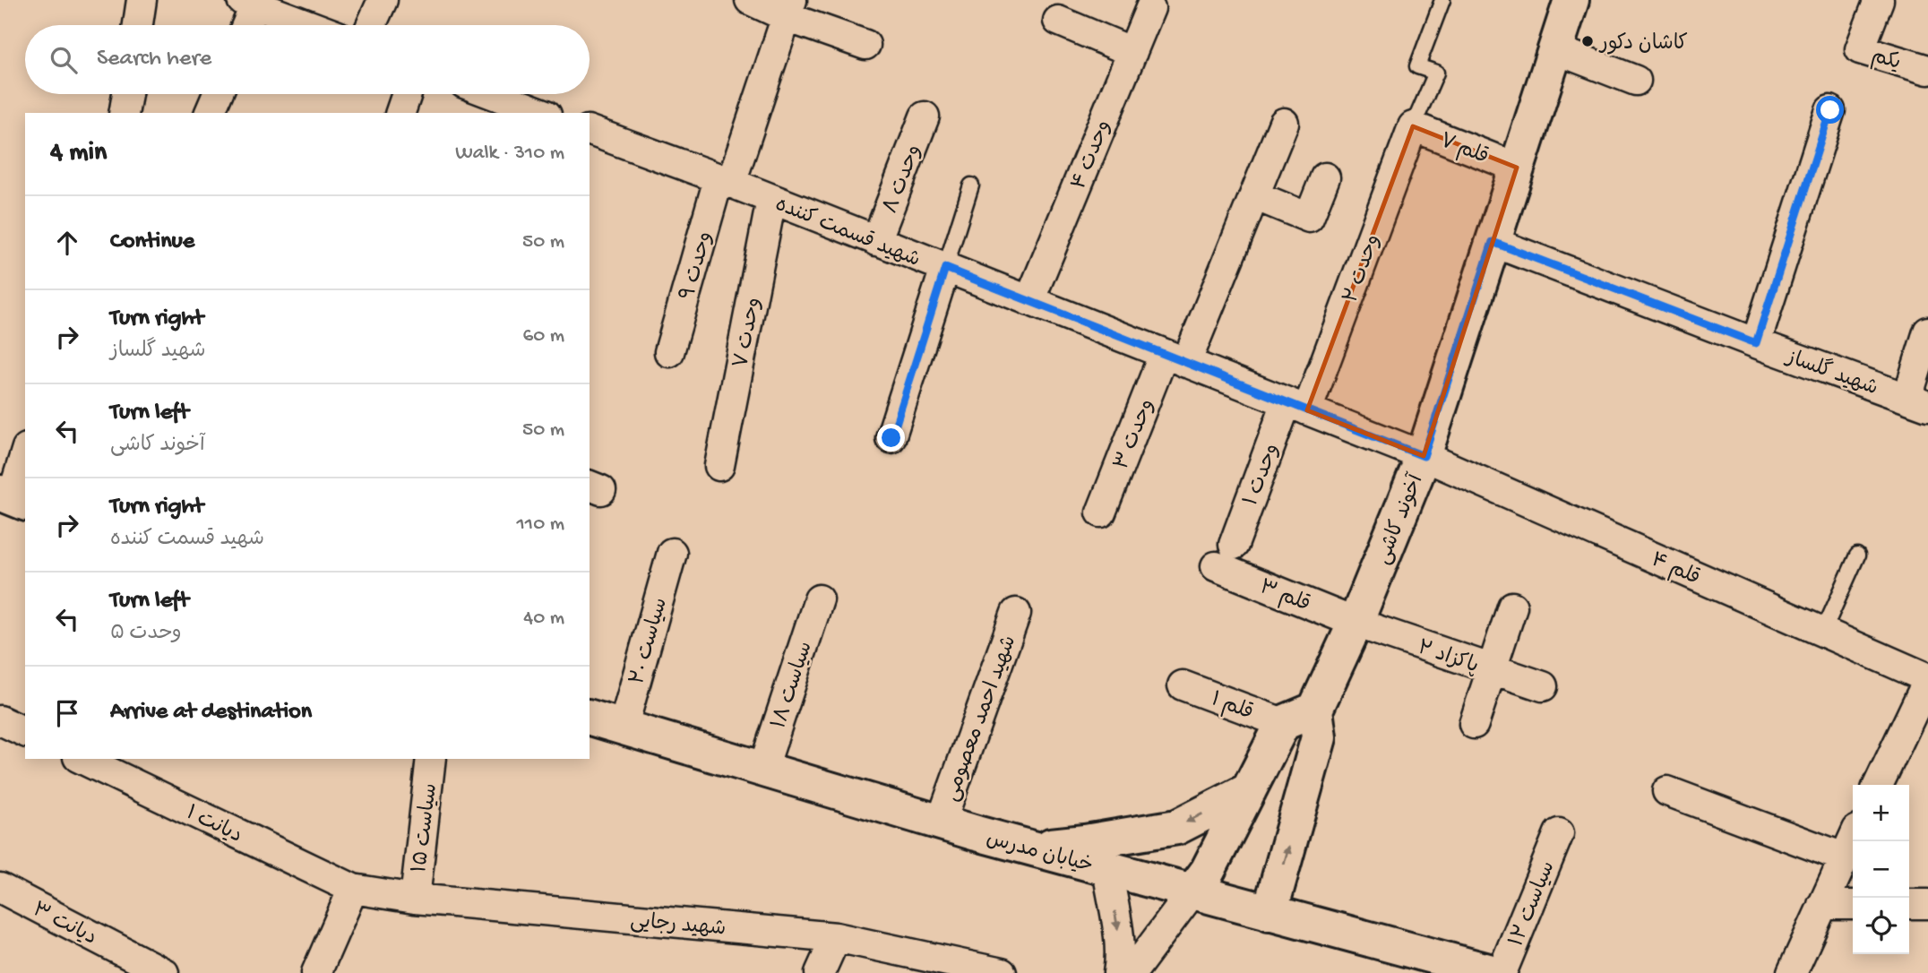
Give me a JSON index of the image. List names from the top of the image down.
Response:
{
  "streets": {
    "main road": ["آخوند کاشی", "خیابان مدرس"],
    "street": [
      "یکم",
      "قلم ۷",
      "وحدت ۴",
      "وحدت ۸",
      "شهید قسمت کننده",
      "وحدت ۹",
      "وحدت ۲",
      "وحدت ۷",
      "شهید گلساز",
      "وحدت ۳",
      "وحدت ۱",
      "قلم ۴",
      "قلم ۳",
      "سیاست ۲۰",
      "پاکزاد ۲",
      "سیاست ۱۸",
      "قلم ۱",
      "شهید احمد معصومی",
      "دیانت ۱",
      "سیاست ۱۵",
      "سیاست ۱۲",
      "دیانت ۳",
      "شهید رجایی"
    ]
  },
  "crossings": [
    ["قلم ۷", "وحدت ۲"],
    ["قلم ۷", "آخوند کاشی"],
    ["وحدت ۴", "شهید قسمت کننده"],
    ["وحدت ۸", "شهید قسمت کننده"],
    ["شهید قسمت کننده", "وحدت ۹"],
    ["شهید قسمت کننده", "وحدت ۲"],
    ["شهید قسمت کننده", "وحدت ۷"],
    ["شهید قسمت کننده", "وحدت ۳"],
    ["شهید قسمت کننده", "وحدت ۱"],
    ["شهید قسمت کننده", "آخوند کاشی"],
    ["شهید قسمت کننده", "قلم ۴"],
    ["وحدت ۲", "وحدت ۱"],
    ["شهید گلساز", "آخوند کاشی"],
    ["وحدت ۱", "قلم ۳"],
    ["آخوند کاشی", "قلم ۴"],
    ["آخوند کاشی", "قلم ۳"],
    ["آخوند کاشی", "پاکزاد ۲"],
    ["آخوند کاشی", "خیابان مدرس"],
    ["قلم ۳", "پاکزاد ۲"],
    ["سیاست ۲۰", "خیابان مدرس"],
    ["سیاست ۱۸", "خیابان مدرس"],
    ["شهید احمد معصومی", "خیابان مدرس"],
    ["دیانت ۱", "شهید رجایی"],
    ["سیاست ۱۵", "شهید رجایی"]
  ],
  "places": ["کاشان دکور"],
  "page": {
    "search": "Search here",
    "heading": ["4 min", "Walk · 310 m"],
    "list": [
      ["Continue", "50 m"],
      ["Turn right", "شهید گلساز", "60 m"],
      ["Turn left", "آخوند کاشی", "50 m"],
      ["Turn right", "شهید قسمت کننده", "110 m"],
      ["Turn left", "وحدت ۵", "40 m"],
      "Arrive at destination"
    ],
    "map_buttons": ["+", "−"]
  }
}
